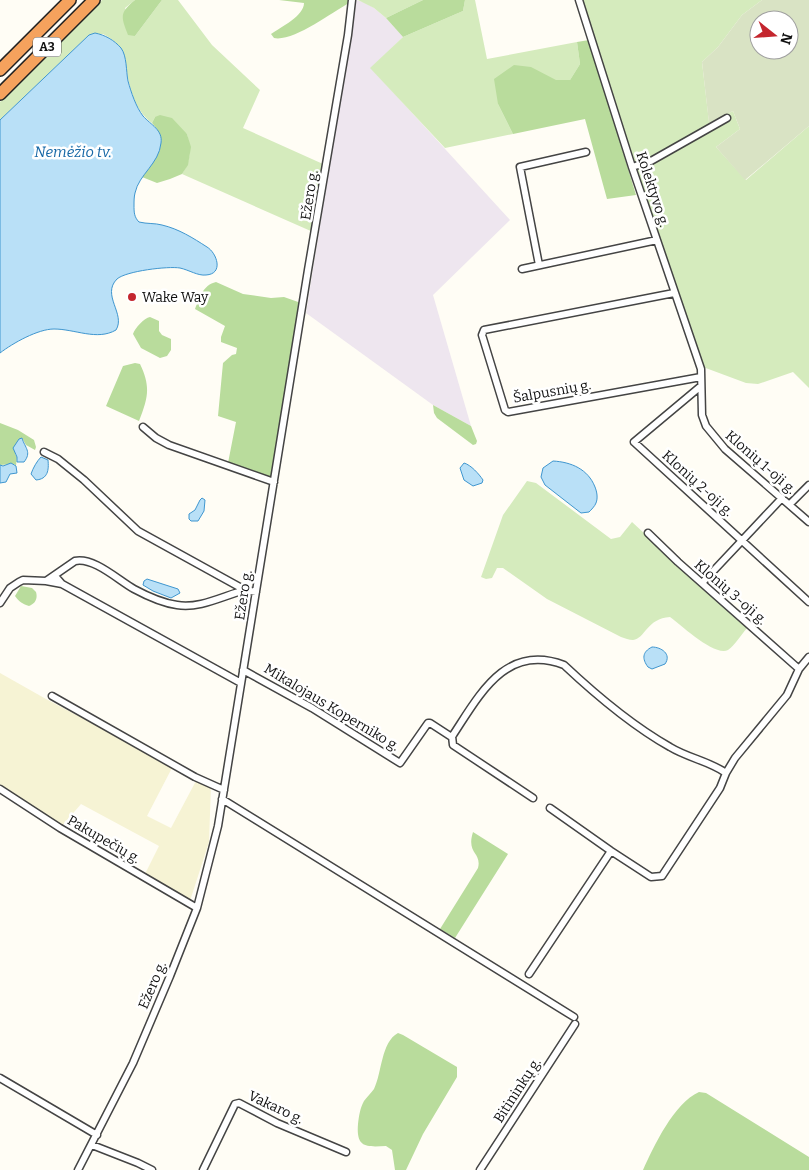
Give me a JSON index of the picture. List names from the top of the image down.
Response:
{
  "streets": {
    "highway": ["A3"],
    "street": [
      "Kolektyvo g.",
      "Ežero g.",
      "Šalpusnių g.",
      "Klonių 1-oji g.",
      "Klonių 2-oji g.",
      "Klonių 3-oji g.",
      "Mikalojaus Koperniko g.",
      "Pakupečių g.",
      "Bitininkų g.",
      "Vakaro g."
    ]
  },
  "crossings": [
    ["Kolektyvo g.", "Šalpusnių g."],
    ["Kolektyvo g.", "Klonių 1-oji g."],
    ["Kolektyvo g.", "Klonių 2-oji g."],
    ["Ežero g.", "Mikalojaus Koperniko g."],
    ["Ežero g.", "Pakupečių g."],
    ["Ežero g.", "Bitininkų g."],
    ["Klonių 1-oji g.", "Klonių 2-oji g."]
  ],
  "water": ["Nemėžio tv."],
  "places": ["Wake Way"],
  "north": "right"
}
